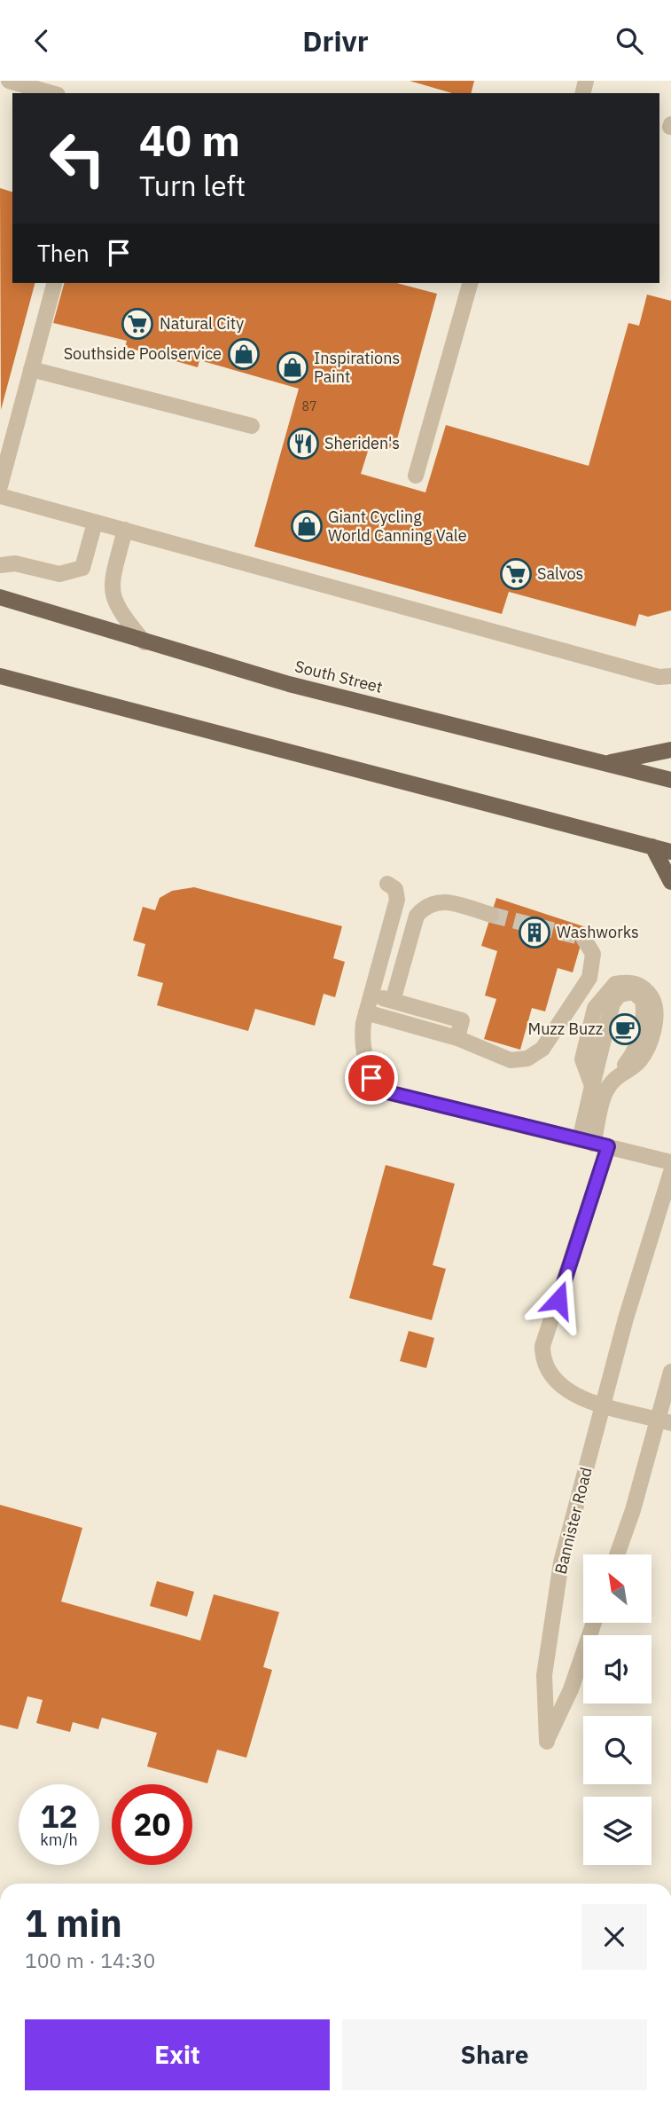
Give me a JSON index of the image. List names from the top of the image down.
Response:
{
  "streets": {
    "main road": ["South Street"],
    "street": ["Bannister Road"]
  },
  "places": {
    "supermarket": ["Natural City", "Salvos"],
    "shop": ["Southside Poolservice", "Inspirations Paint", "Giant Cycling World Canning Vale"],
    "restaurant": ["Sheriden's"],
    "building": ["Washworks"],
    "cafe": ["Muzz Buzz"]
  },
  "house_numbers": ["87"],
  "north": "top left",
  "page": {
    "header": "Drivr",
    "turn": ["40 m", "Turn left"],
    "then": "Then",
    "speed": "12 km/h",
    "limit": "20",
    "heading": ["1 min", "100 m · 14:30"],
    "buttons": ["Exit", "Share"]
  }
}
